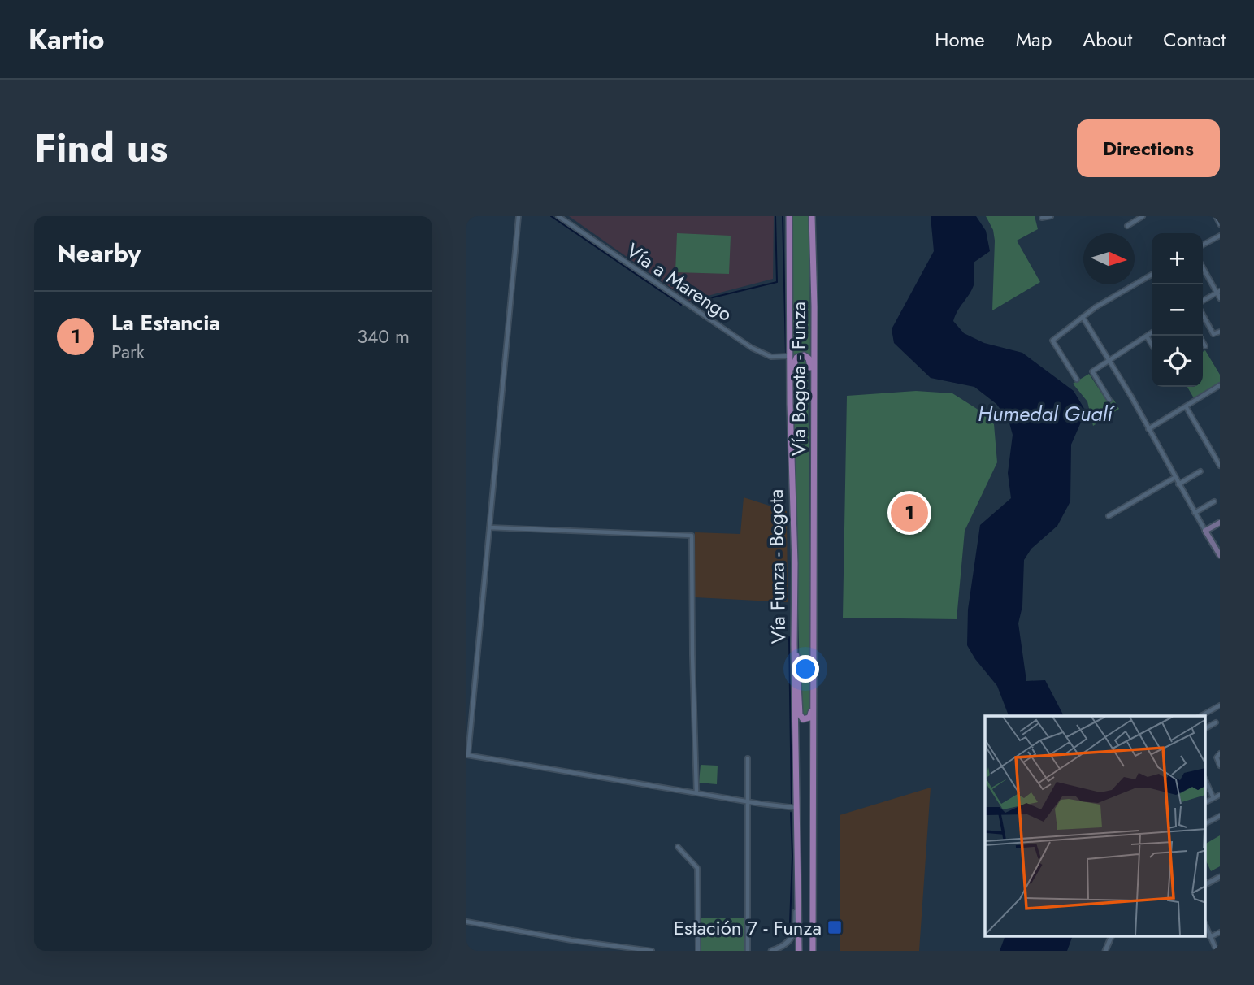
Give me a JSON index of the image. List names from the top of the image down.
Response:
{
  "streets": {
    "main road": ["Vía Bogota - Funza", "Vía Funza - Bogota"],
    "street": ["Vía a Marengo"]
  },
  "crossings": [
    ["Vía a Marengo", "Vía Funza - Bogota"]
  ],
  "water": ["Humedal Gualí"],
  "places": {
    "transit": ["Estación 7 - Funza"]
  },
  "north": "right",
  "page": {
    "header": "Kartio",
    "nav": [
      "Home",
      "Map",
      "About",
      "Contact"
    ],
    "title": "Find us",
    "buttons": "Directions",
    "heading": "Nearby",
    "map_buttons": ["+", "−"],
    "list": [
      {
        "mark": "1",
        "name": "La Estancia",
        "note": "Park",
        "value": "340 m"
      }
    ],
    "pins": "1"
  }
}
